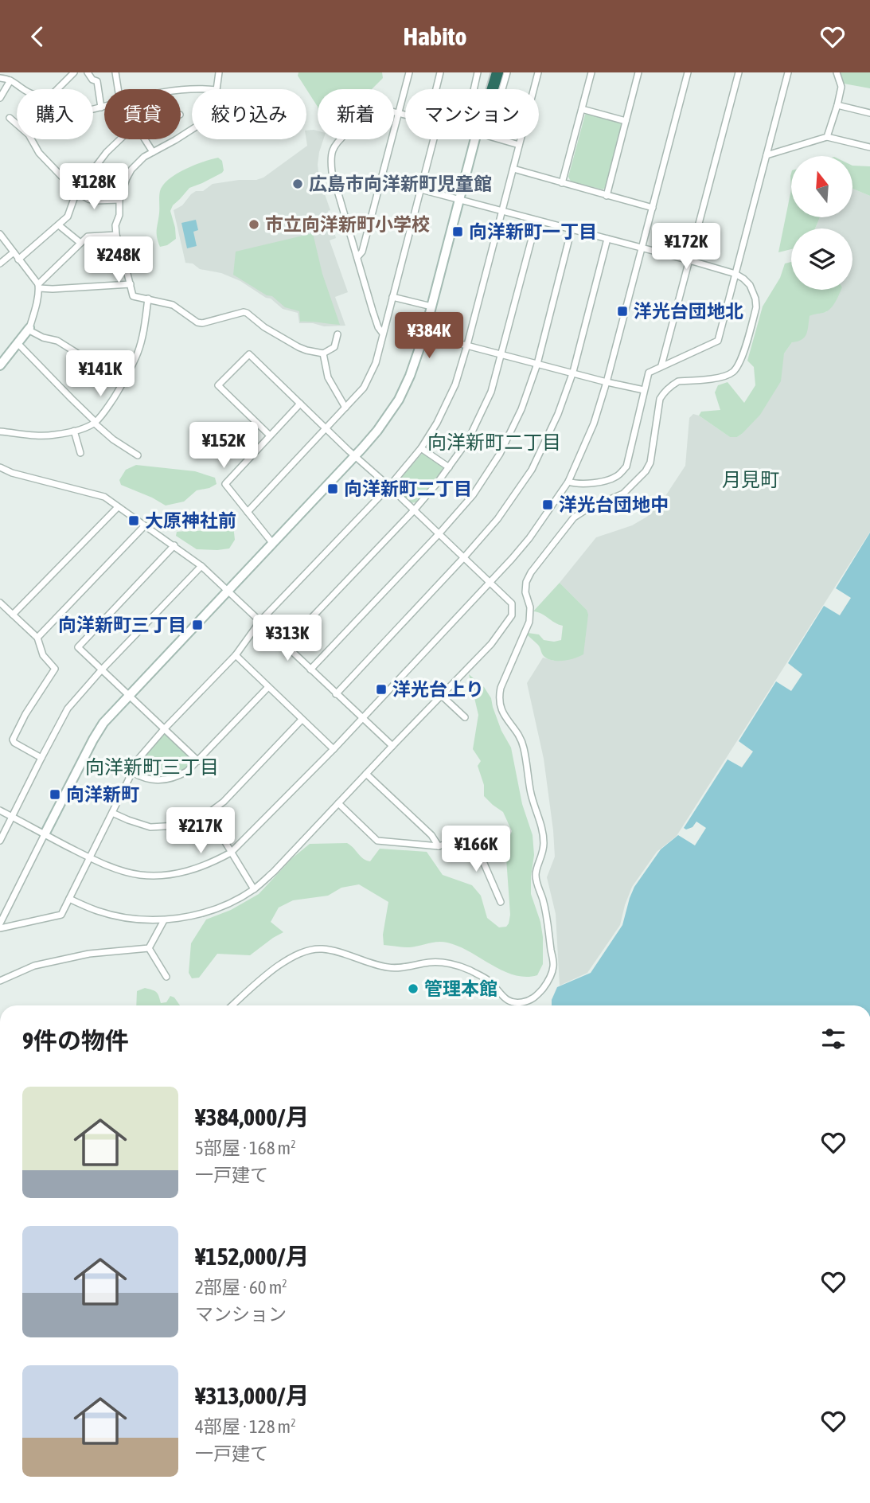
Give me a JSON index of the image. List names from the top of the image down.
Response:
{
  "districts": ["向洋新町二丁目", "月見町", "向洋新町三丁目"],
  "places": {
    "other": ["広島市向洋新町児童館", "市立向洋新町小学校", "管理本館"],
    "transit": [
      "向洋新町一丁目",
      "洋光台団地北",
      "向洋新町二丁目",
      "洋光台団地中",
      "大原神社前",
      "向洋新町三丁目",
      "洋光台上り",
      "向洋新町"
    ]
  },
  "north": "top",
  "page": {
    "header": "Habito",
    "chip": [
      "購入",
      "賃貸",
      "絞り込み",
      "新着",
      "マンション"
    ],
    "price": [
      "¥128K",
      "¥172K",
      "¥248K",
      "¥384K",
      "¥141K",
      "¥152K",
      "¥313K",
      "¥217K",
      "¥166K"
    ],
    "heading": "9件の物件",
    "list": [
      {
        "name": "¥384,000/月",
        "note": "5部屋 · 168 m² · 一戸建て"
      },
      {
        "name": "¥152,000/月",
        "note": "2部屋 · 60 m² · マンション"
      },
      {
        "name": "¥313,000/月",
        "note": "4部屋 · 128 m² · 一戸建て"
      }
    ]
  }
}
